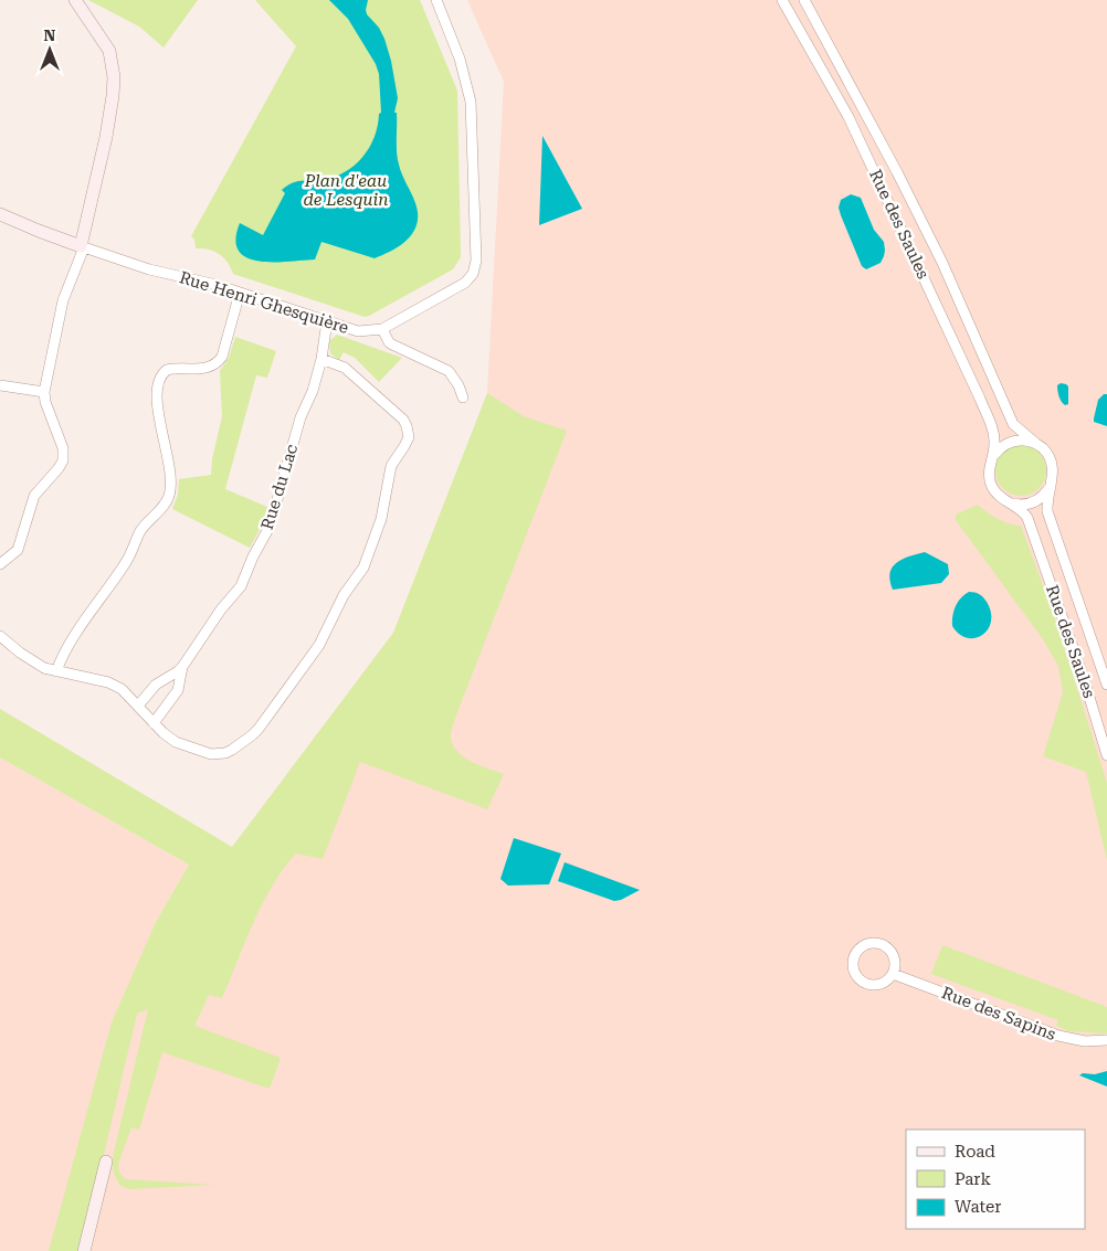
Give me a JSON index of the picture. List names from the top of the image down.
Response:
{
  "streets": {
    "street": [
      "Rue des Saules",
      "Rue Henri Ghesquière",
      "Rue du Lac",
      "Rue des Sapins"
    ]
  },
  "crossings": [
    ["Rue Henri Ghesquière", "Rue du Lac"]
  ],
  "parks": ["Plan d'eau de Lesquin"],
  "legend": ["Road", "Park", "Water"],
  "north": "top"
}
